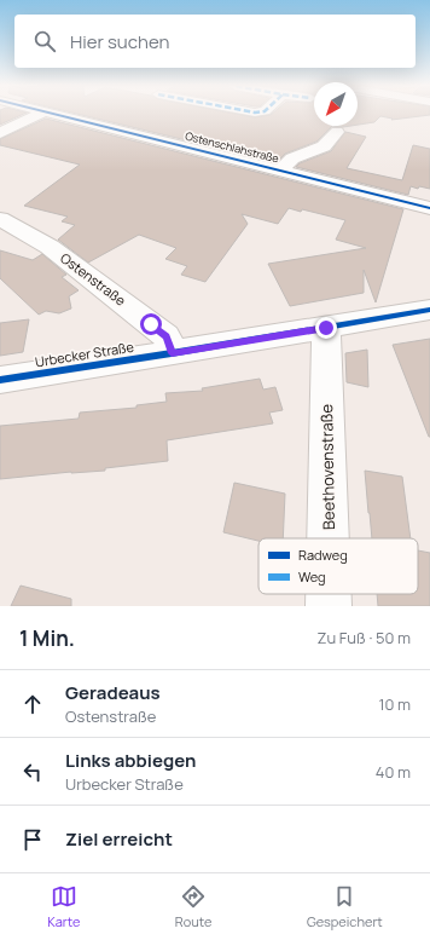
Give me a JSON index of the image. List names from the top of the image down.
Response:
{
  "streets": {
    "street": [
      "Ostenschlahstraße",
      "Ostenstraße",
      "Urbecker Straße",
      "Beethovenstraße"
    ]
  },
  "crossings": [
    ["Ostenstraße", "Urbecker Straße"],
    ["Urbecker Straße", "Beethovenstraße"]
  ],
  "legend": ["Radweg", "Weg"],
  "north": "bottom left",
  "page": {
    "search": "Hier suchen",
    "heading": ["1 Min.", "Zu Fuß · 50 m"],
    "list": [
      ["Geradeaus", "Ostenstraße", "10 m"],
      ["Links abbiegen", "Urbecker Straße", "40 m"],
      "Ziel erreicht"
    ],
    "nav": ["Karte", "Route", "Gespeichert"]
  }
}
